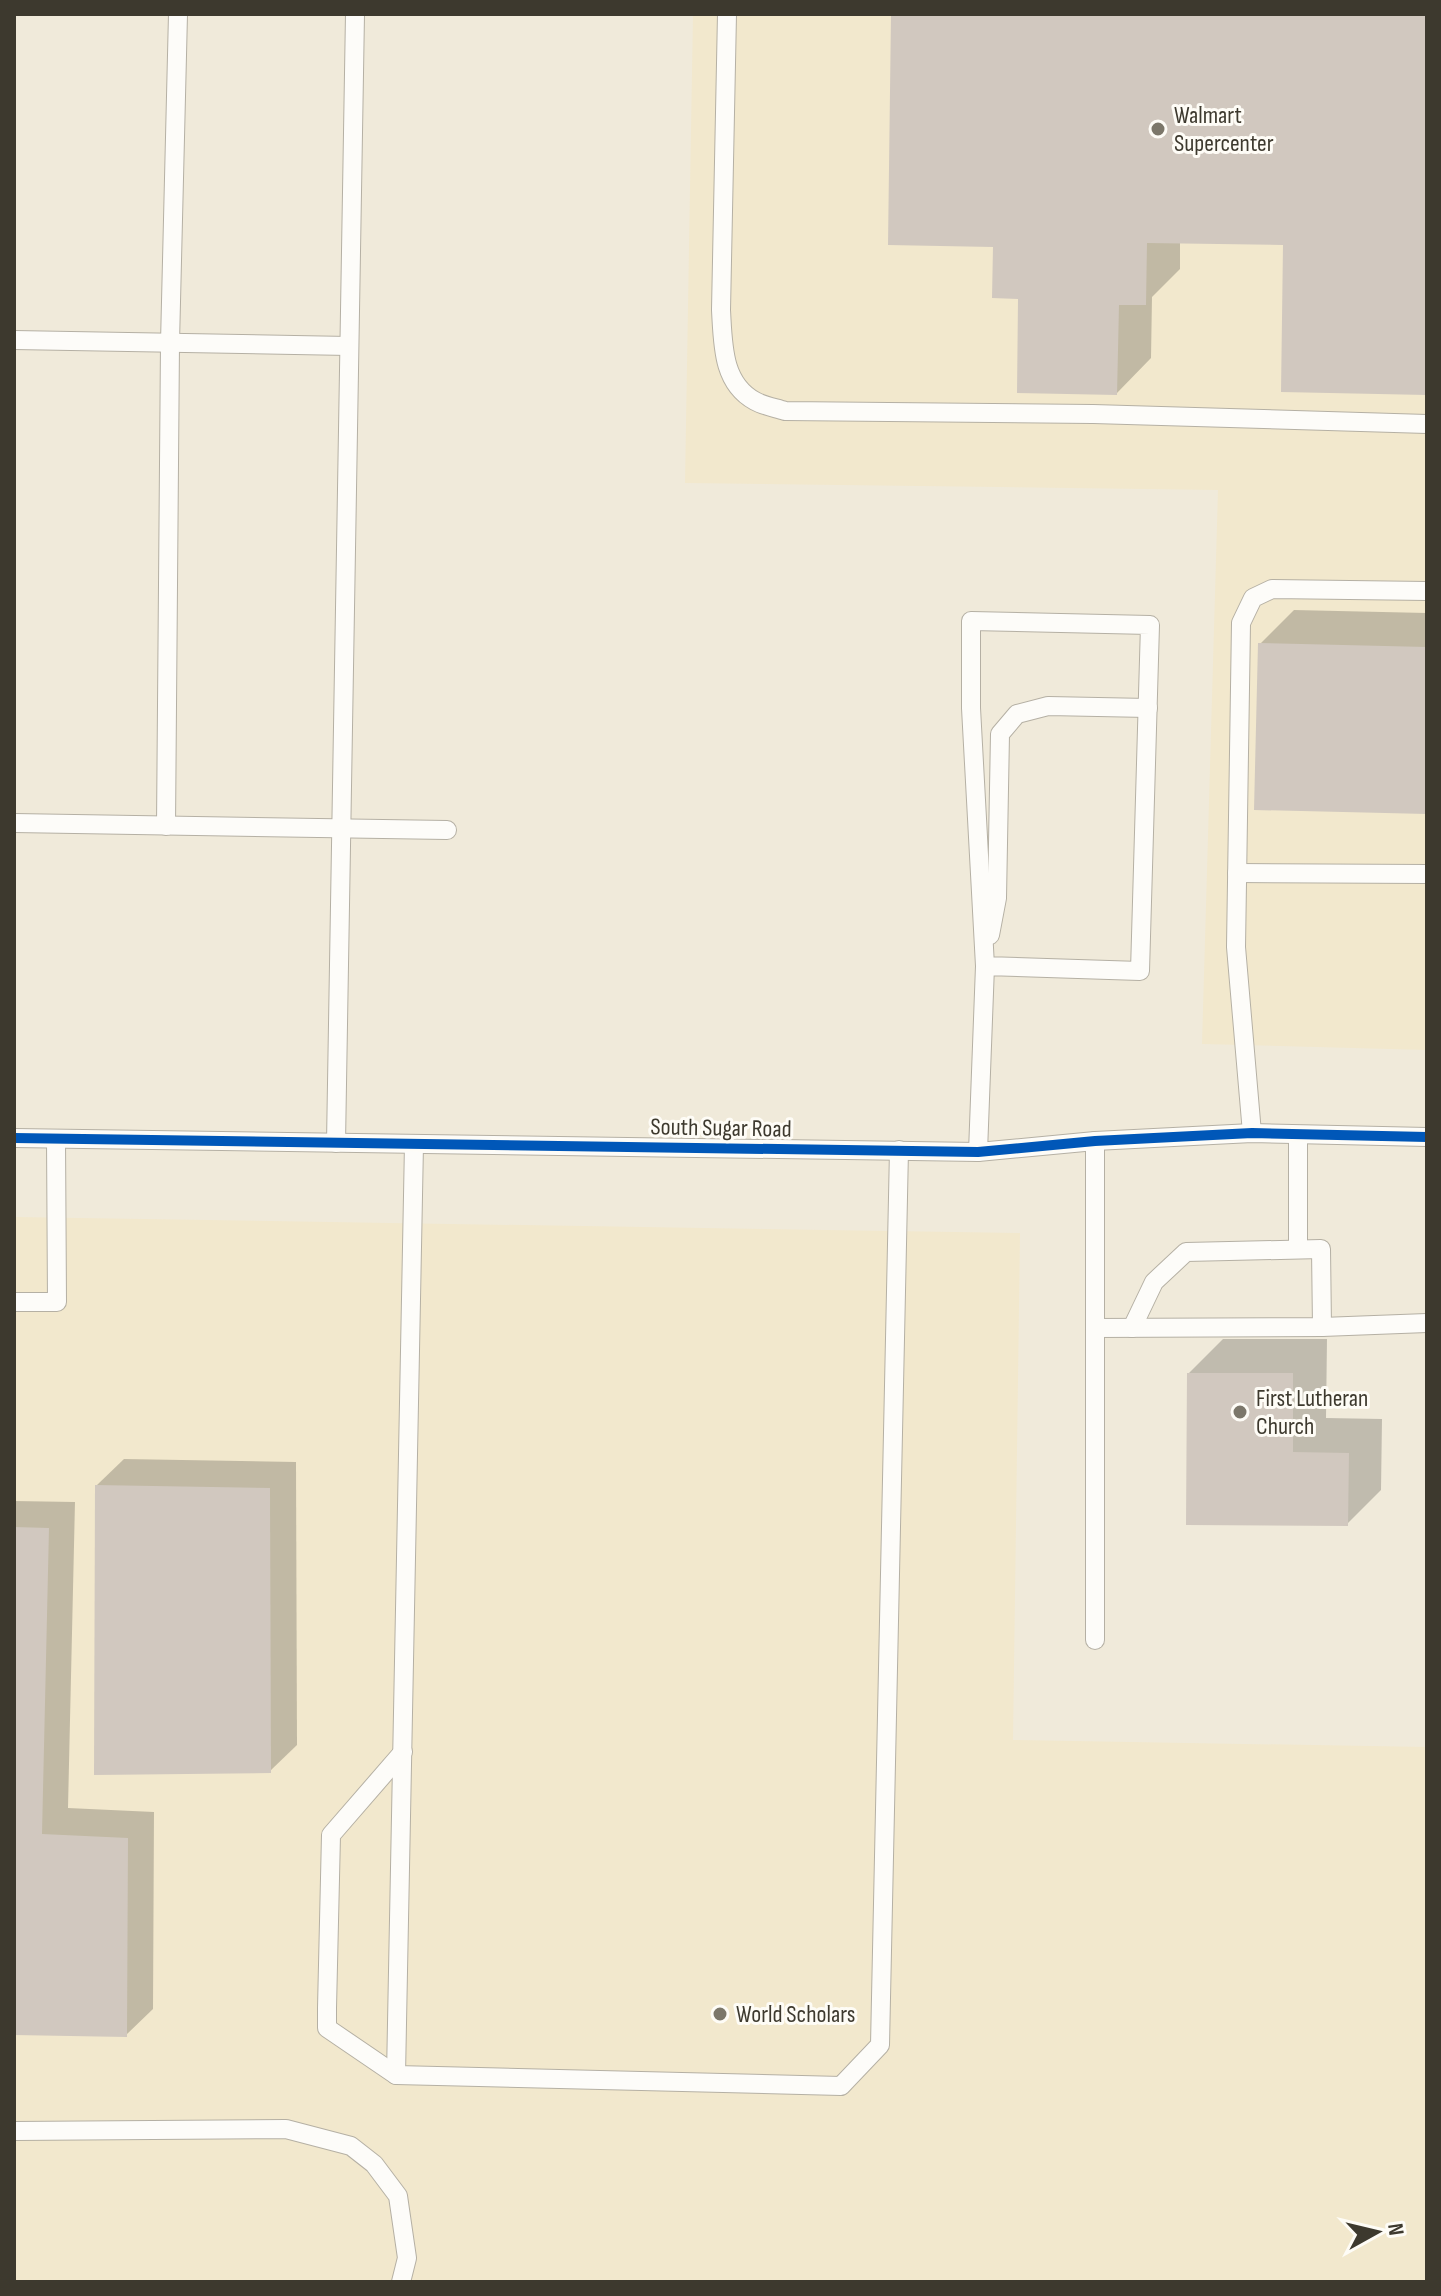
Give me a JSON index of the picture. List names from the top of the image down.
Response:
{
  "streets": {
    "lane": ["South Sugar Road"]
  },
  "places": ["Walmart Supercenter", "First Lutheran Church", "World Scholars"],
  "north": "right"
}
